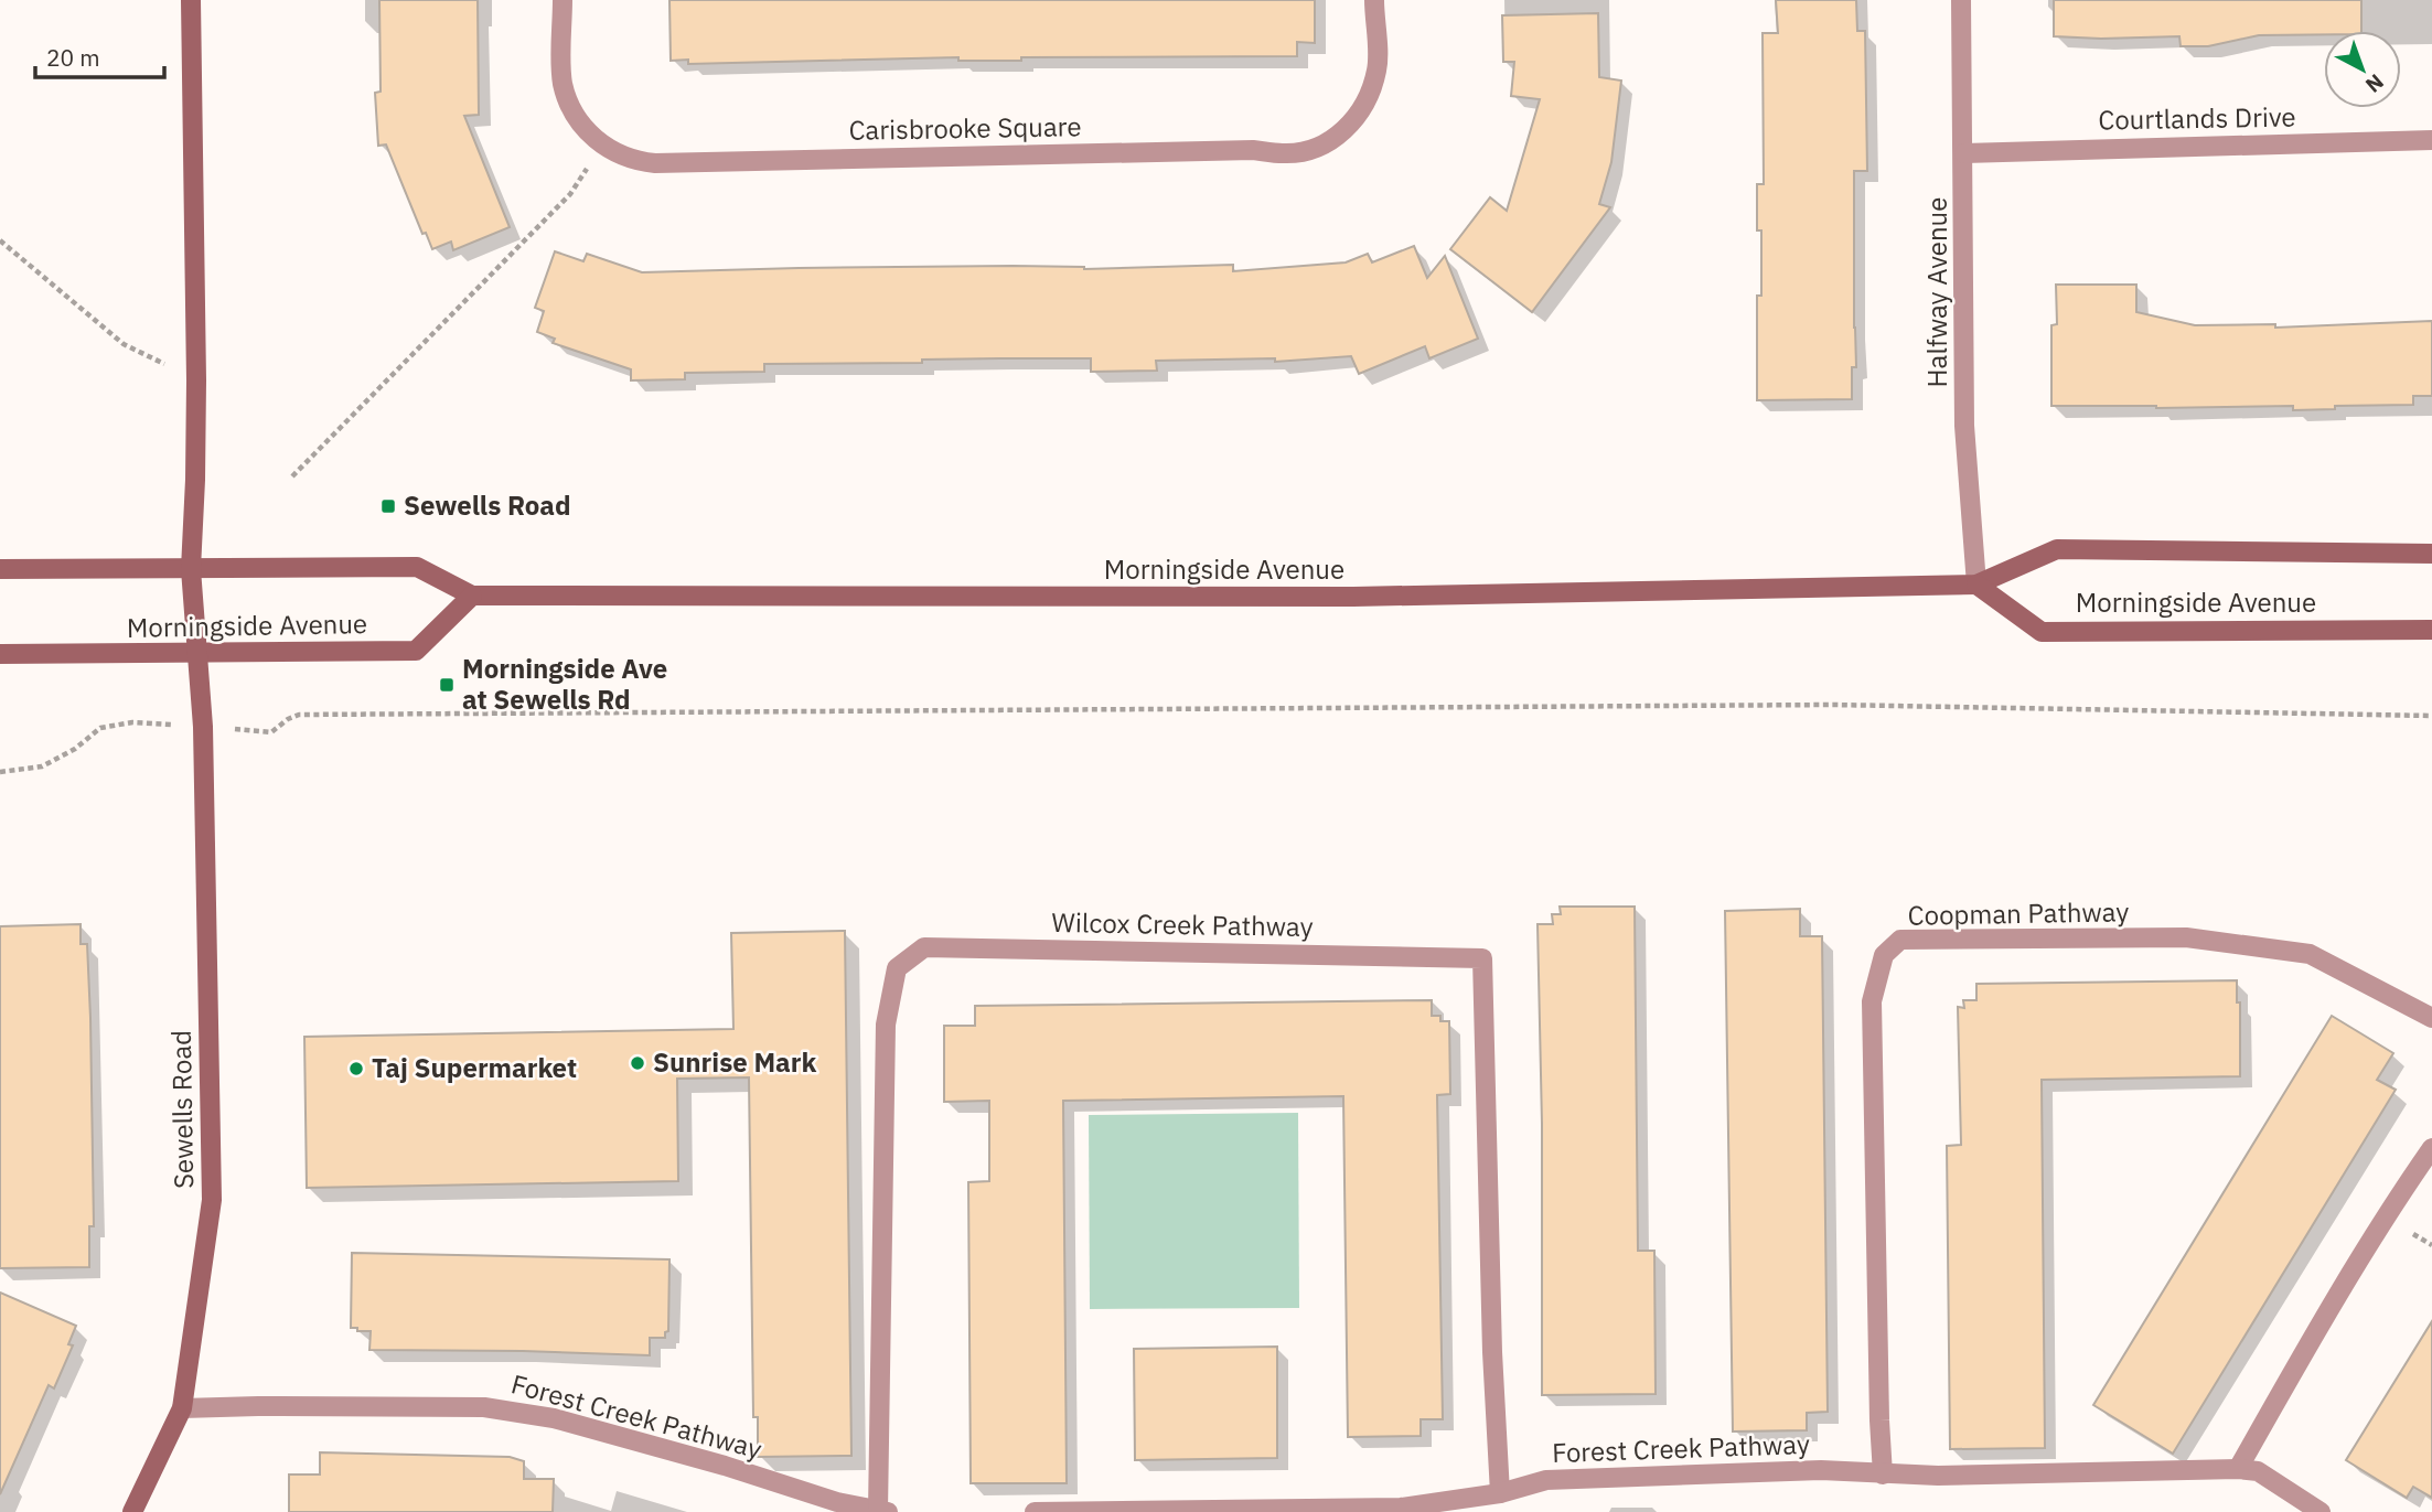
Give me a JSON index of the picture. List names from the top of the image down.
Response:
{
  "streets": {
    "main road": ["Morningside Avenue", "Sewells Road"],
    "street": [
      "Courtlands Drive",
      "Carisbrooke Square",
      "Halfway Avenue",
      "Coopman Pathway",
      "Wilcox Creek Pathway",
      "Forest Creek Pathway"
    ]
  },
  "crossings": [
    ["Courtlands Drive", "Halfway Avenue"],
    ["Halfway Avenue", "Morningside Avenue"],
    ["Morningside Avenue", "Sewells Road"],
    ["Coopman Pathway", "Forest Creek Pathway"],
    ["Wilcox Creek Pathway", "Forest Creek Pathway"],
    ["Sewells Road", "Forest Creek Pathway"]
  ],
  "places": {
    "transit": ["Sewells Road", "Morningside Ave at Sewells Rd"],
    "other": ["Sunrise Mark", "Taj Supermarket"]
  },
  "scale_bar": "20 m",
  "north": "bottom right"
}
